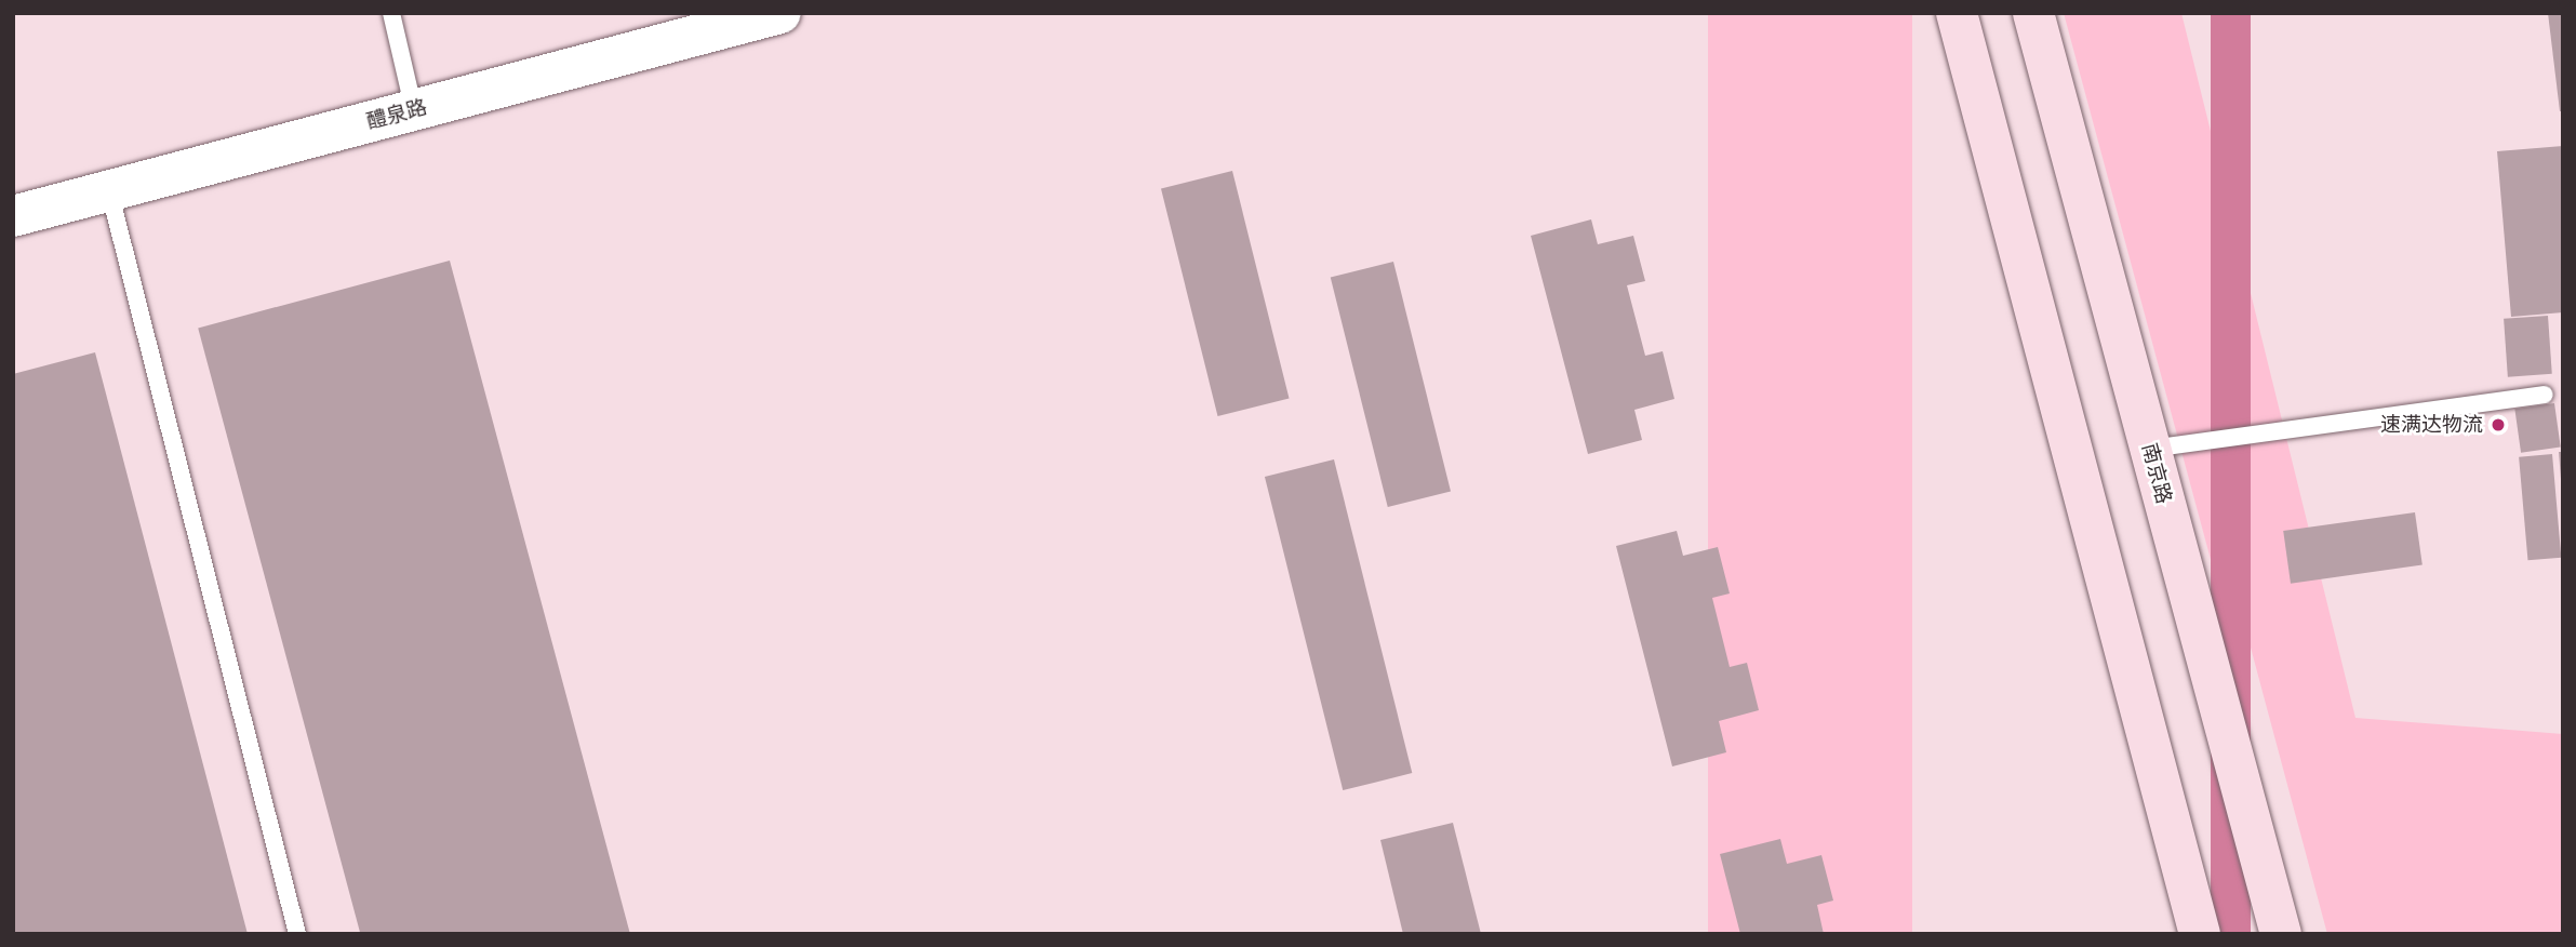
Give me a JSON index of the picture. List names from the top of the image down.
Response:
{
  "streets": {
    "main road": ["南京路"],
    "street": ["醴泉路"]
  },
  "places": ["速满达物流"]
}
